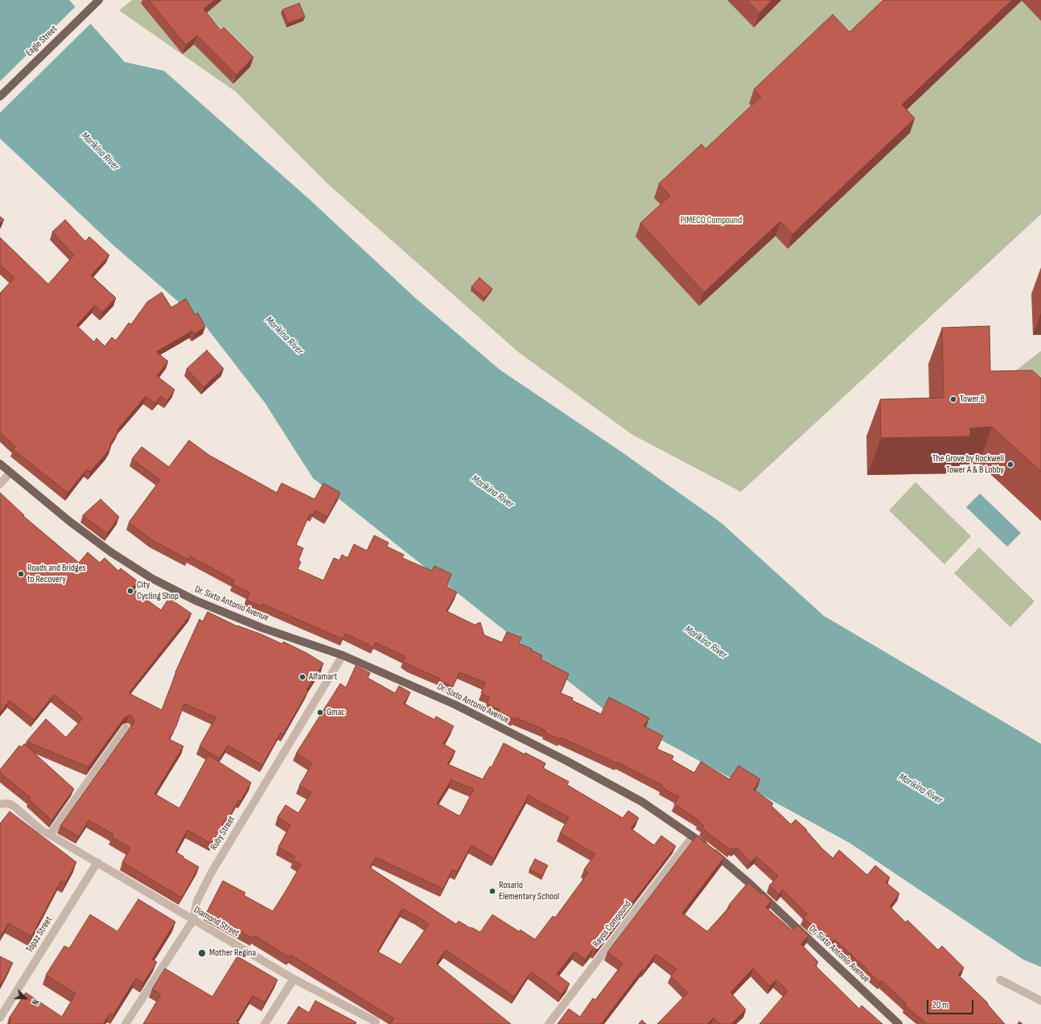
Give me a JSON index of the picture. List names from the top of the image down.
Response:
{
  "streets": {
    "main road": ["Eagle Street", "Dr. Sixto Antonio Avenue"],
    "street": [
      "Ruby Street",
      "Diamond Street",
      "Rayos Compound",
      "Topaz Street"
    ]
  },
  "crossings": [
    ["Dr. Sixto Antonio Avenue", "Ruby Street"],
    ["Dr. Sixto Antonio Avenue", "Rayos Compound"],
    ["Ruby Street", "Diamond Street"],
    ["Diamond Street", "Topaz Street"]
  ],
  "water": ["Marikina River"],
  "parks": ["PIMECO Compound"],
  "places": [
    "Tower B",
    "The Grove by Rockwell Tower A & B Lobby",
    "Roads and Bridges to Recovery",
    "City Cycling Shop",
    "Alfamart",
    "Gmac",
    "Rosario Elementary School",
    "Mother Regina"
  ],
  "scale_bar": "20 m",
  "north": "bottom right"
}
